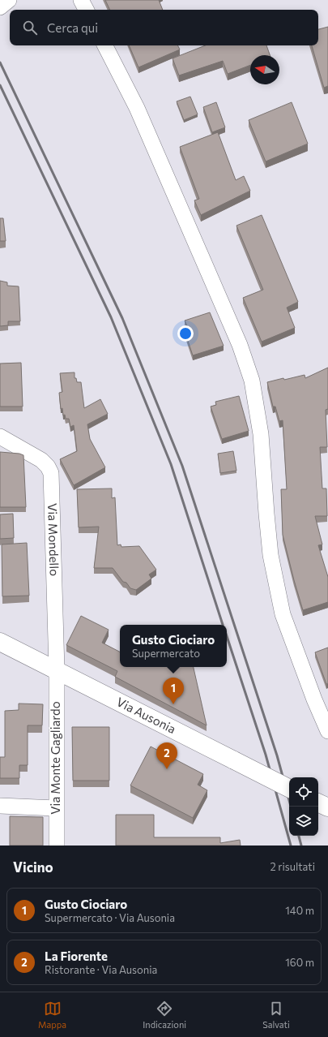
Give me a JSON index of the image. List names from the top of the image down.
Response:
{
  "streets": {
    "street": ["Via Mondello", "Via Ausonia", "Via Monte Gagliardo"]
  },
  "crossings": [
    ["Via Mondello", "Via Ausonia"],
    ["Via Mondello", "Via Monte Gagliardo"],
    ["Via Ausonia", "Via Monte Gagliardo"]
  ],
  "north": "left",
  "page": {
    "search": "Cerca qui",
    "popup": ["Gusto Ciociaro", "Supermercato"],
    "pins": ["1", "2"],
    "heading": ["Vicino", "2 risultati"],
    "list": [
      {
        "mark": "1",
        "name": "Gusto Ciociaro",
        "note": "Supermercato · Via Ausonia",
        "value": "140 m"
      },
      {
        "mark": "2",
        "name": "La Fiorente",
        "note": "Ristorante · Via Ausonia",
        "value": "160 m"
      }
    ],
    "nav": ["Mappa", "Indicazioni", "Salvati"]
  }
}
